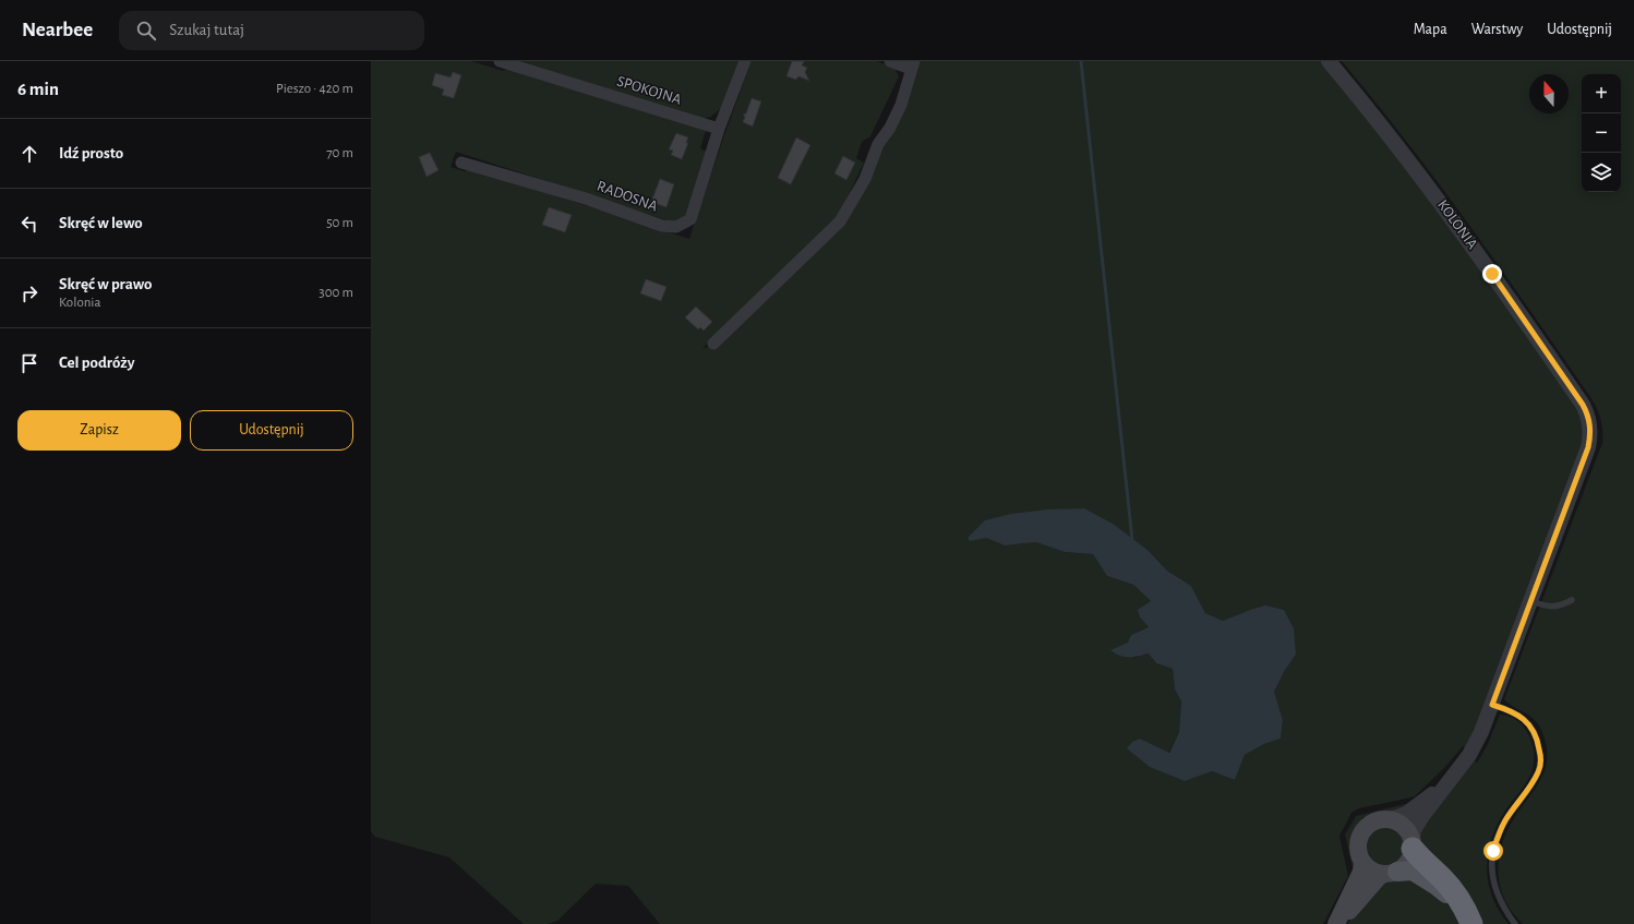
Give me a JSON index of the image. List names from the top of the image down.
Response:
{
  "streets": {
    "street": ["SPOKOJNA", "RADOSNA", "KOLONIA"]
  },
  "crossings": [
    ["SPOKOJNA", "RADOSNA"]
  ],
  "north": "top",
  "page": {
    "header": "Nearbee",
    "search": "Szukaj tutaj",
    "nav": ["Mapa", "Warstwy", "Udostępnij"],
    "heading": ["6 min", "Pieszo · 420 m"],
    "map_buttons": ["+", "−"],
    "list": [
      ["Idź prosto", "70 m"],
      ["Skręć w lewo", "50 m"],
      ["Skręć w prawo", "Kolonia", "300 m"],
      "Cel podróży"
    ],
    "buttons": ["Zapisz", "Udostępnij"]
  }
}
